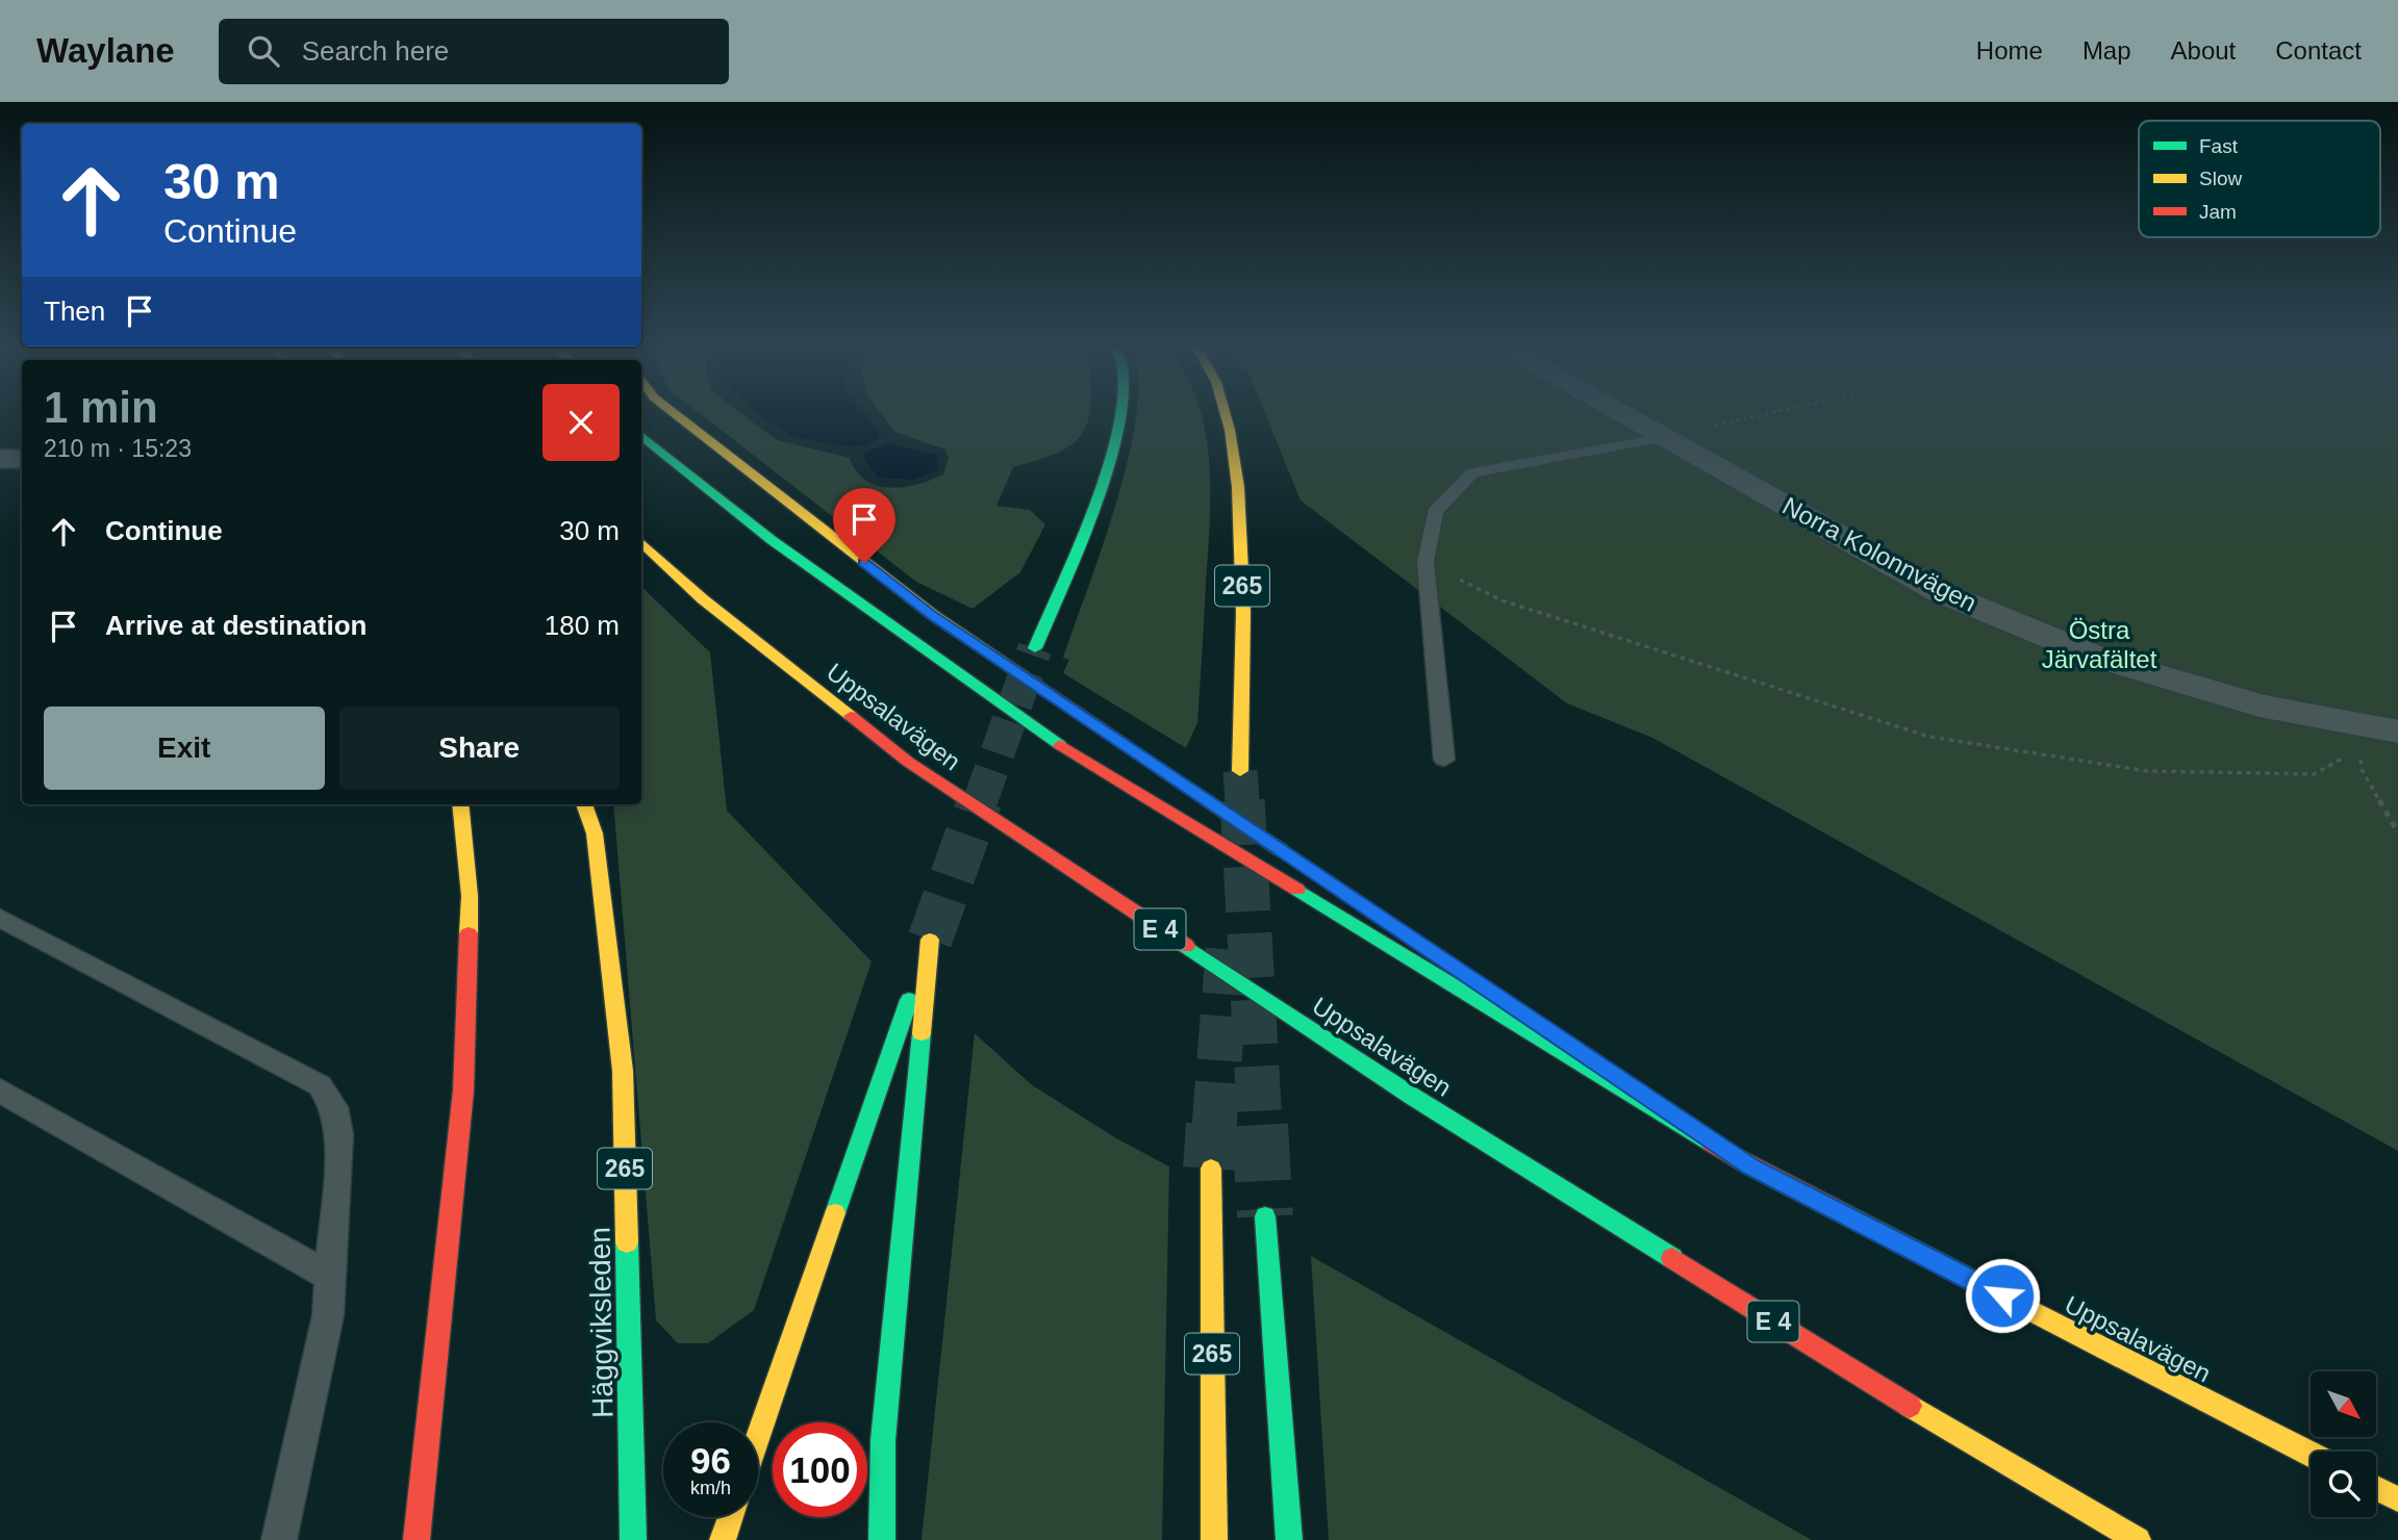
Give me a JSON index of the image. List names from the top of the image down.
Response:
{
  "streets": {
    "highway": [
      "265",
      "Uppsalavägen",
      "E 4",
      "Häggviksleden"
    ],
    "street": ["Norra Kolonnvägen"]
  },
  "parks": ["Östra Järvafältet"],
  "legend": ["Fast", "Slow", "Jam"],
  "north": "bottom right",
  "page": {
    "header": "Waylane",
    "search": "Search here",
    "nav": [
      "Home",
      "Map",
      "About",
      "Contact"
    ],
    "turn": ["30 m", "Continue"],
    "then": "Then",
    "heading": ["1 min", "210 m · 15:23"],
    "list": [
      {
        "name": "Continue",
        "value": "30 m"
      },
      {
        "name": "Arrive at destination",
        "value": "180 m"
      }
    ],
    "buttons": ["Exit", "Share"],
    "speed": "96 km/h",
    "limit": "100"
  }
}
